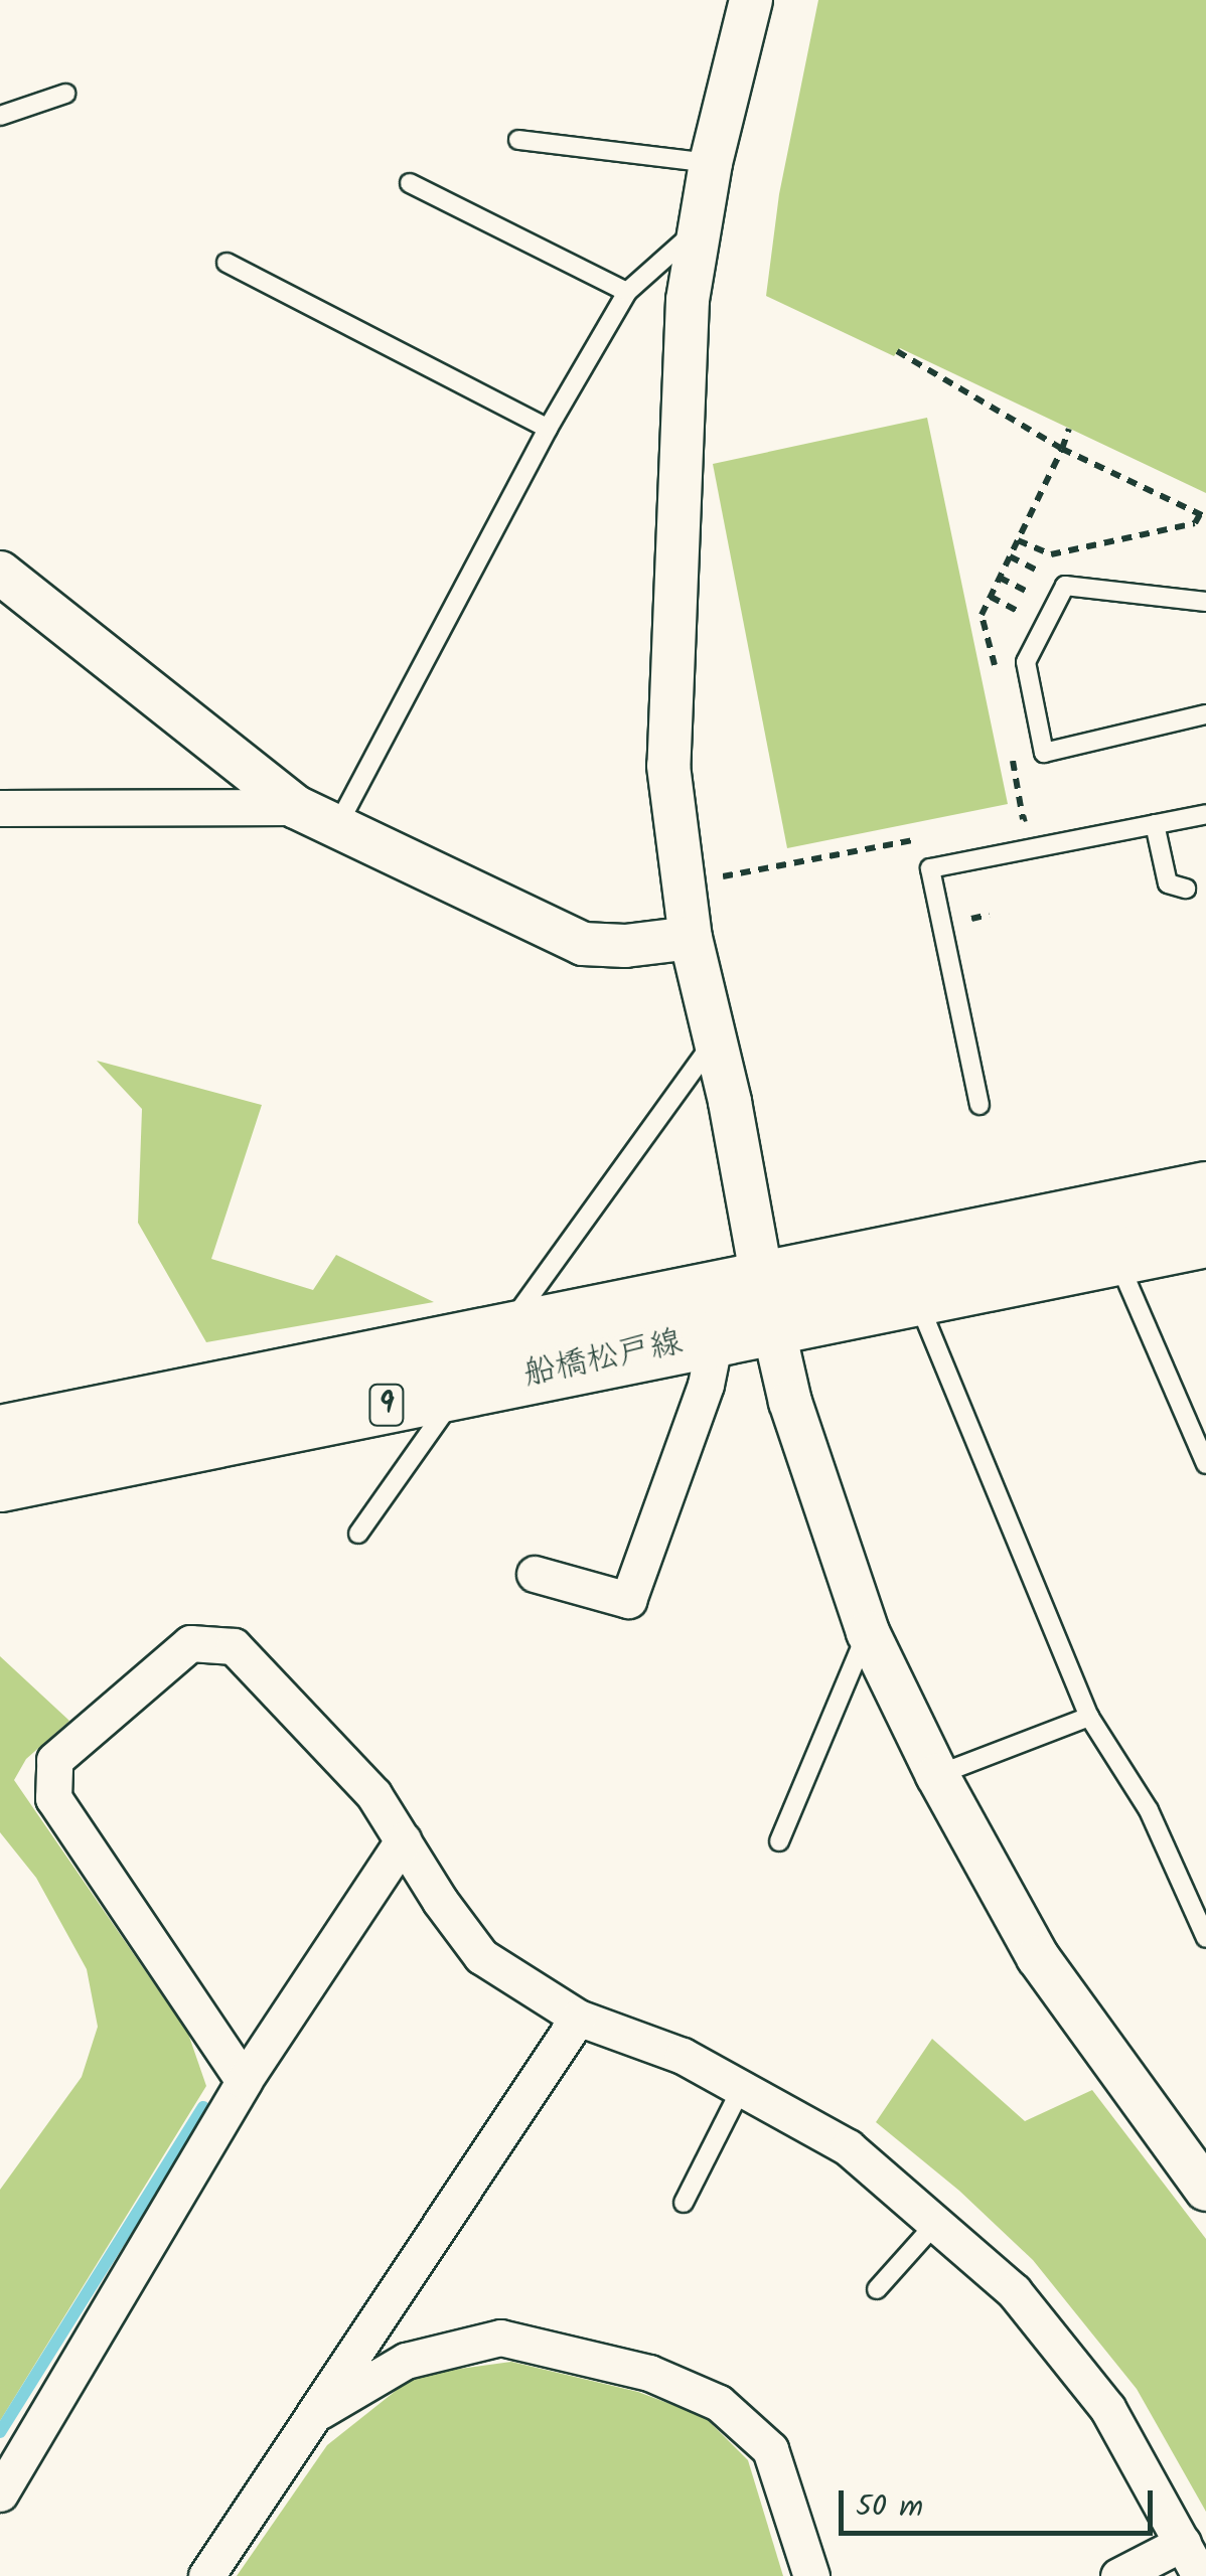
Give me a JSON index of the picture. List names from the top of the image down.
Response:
{
  "streets": {
    "main road": ["船橋松戸線", "9"]
  },
  "scale_bar": "50 m"
}
